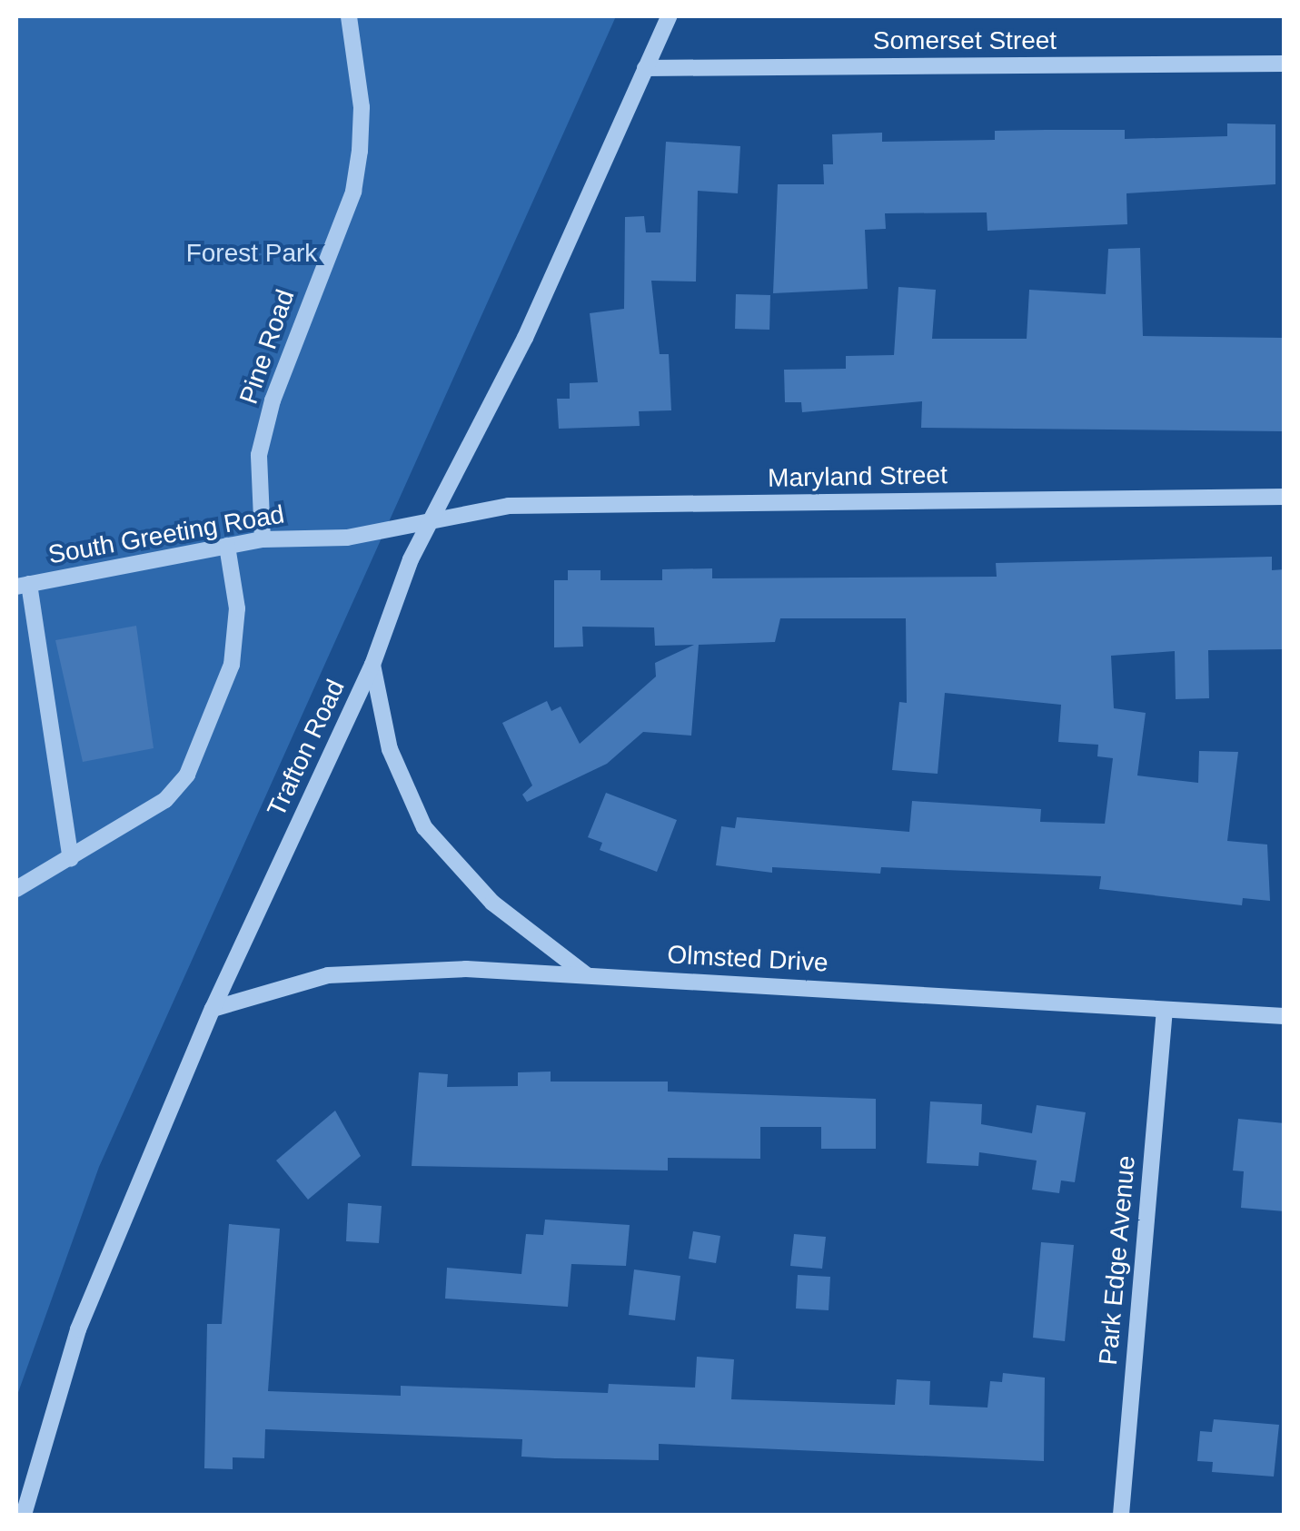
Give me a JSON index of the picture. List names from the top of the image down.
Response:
{
  "streets": {
    "street": [
      "Somerset Street",
      "Pine Road",
      "Maryland Street",
      "South Greeting Road",
      "Trafton Road",
      "Olmsted Drive",
      "Park Edge Avenue"
    ]
  },
  "crossings": [
    ["Somerset Street", "Trafton Road"],
    ["Pine Road", "South Greeting Road"],
    ["Maryland Street", "South Greeting Road"],
    ["Maryland Street", "Trafton Road"],
    ["South Greeting Road", "Trafton Road"],
    ["Trafton Road", "Olmsted Drive"],
    ["Olmsted Drive", "Park Edge Avenue"]
  ],
  "parks": ["Forest Park"]
}
